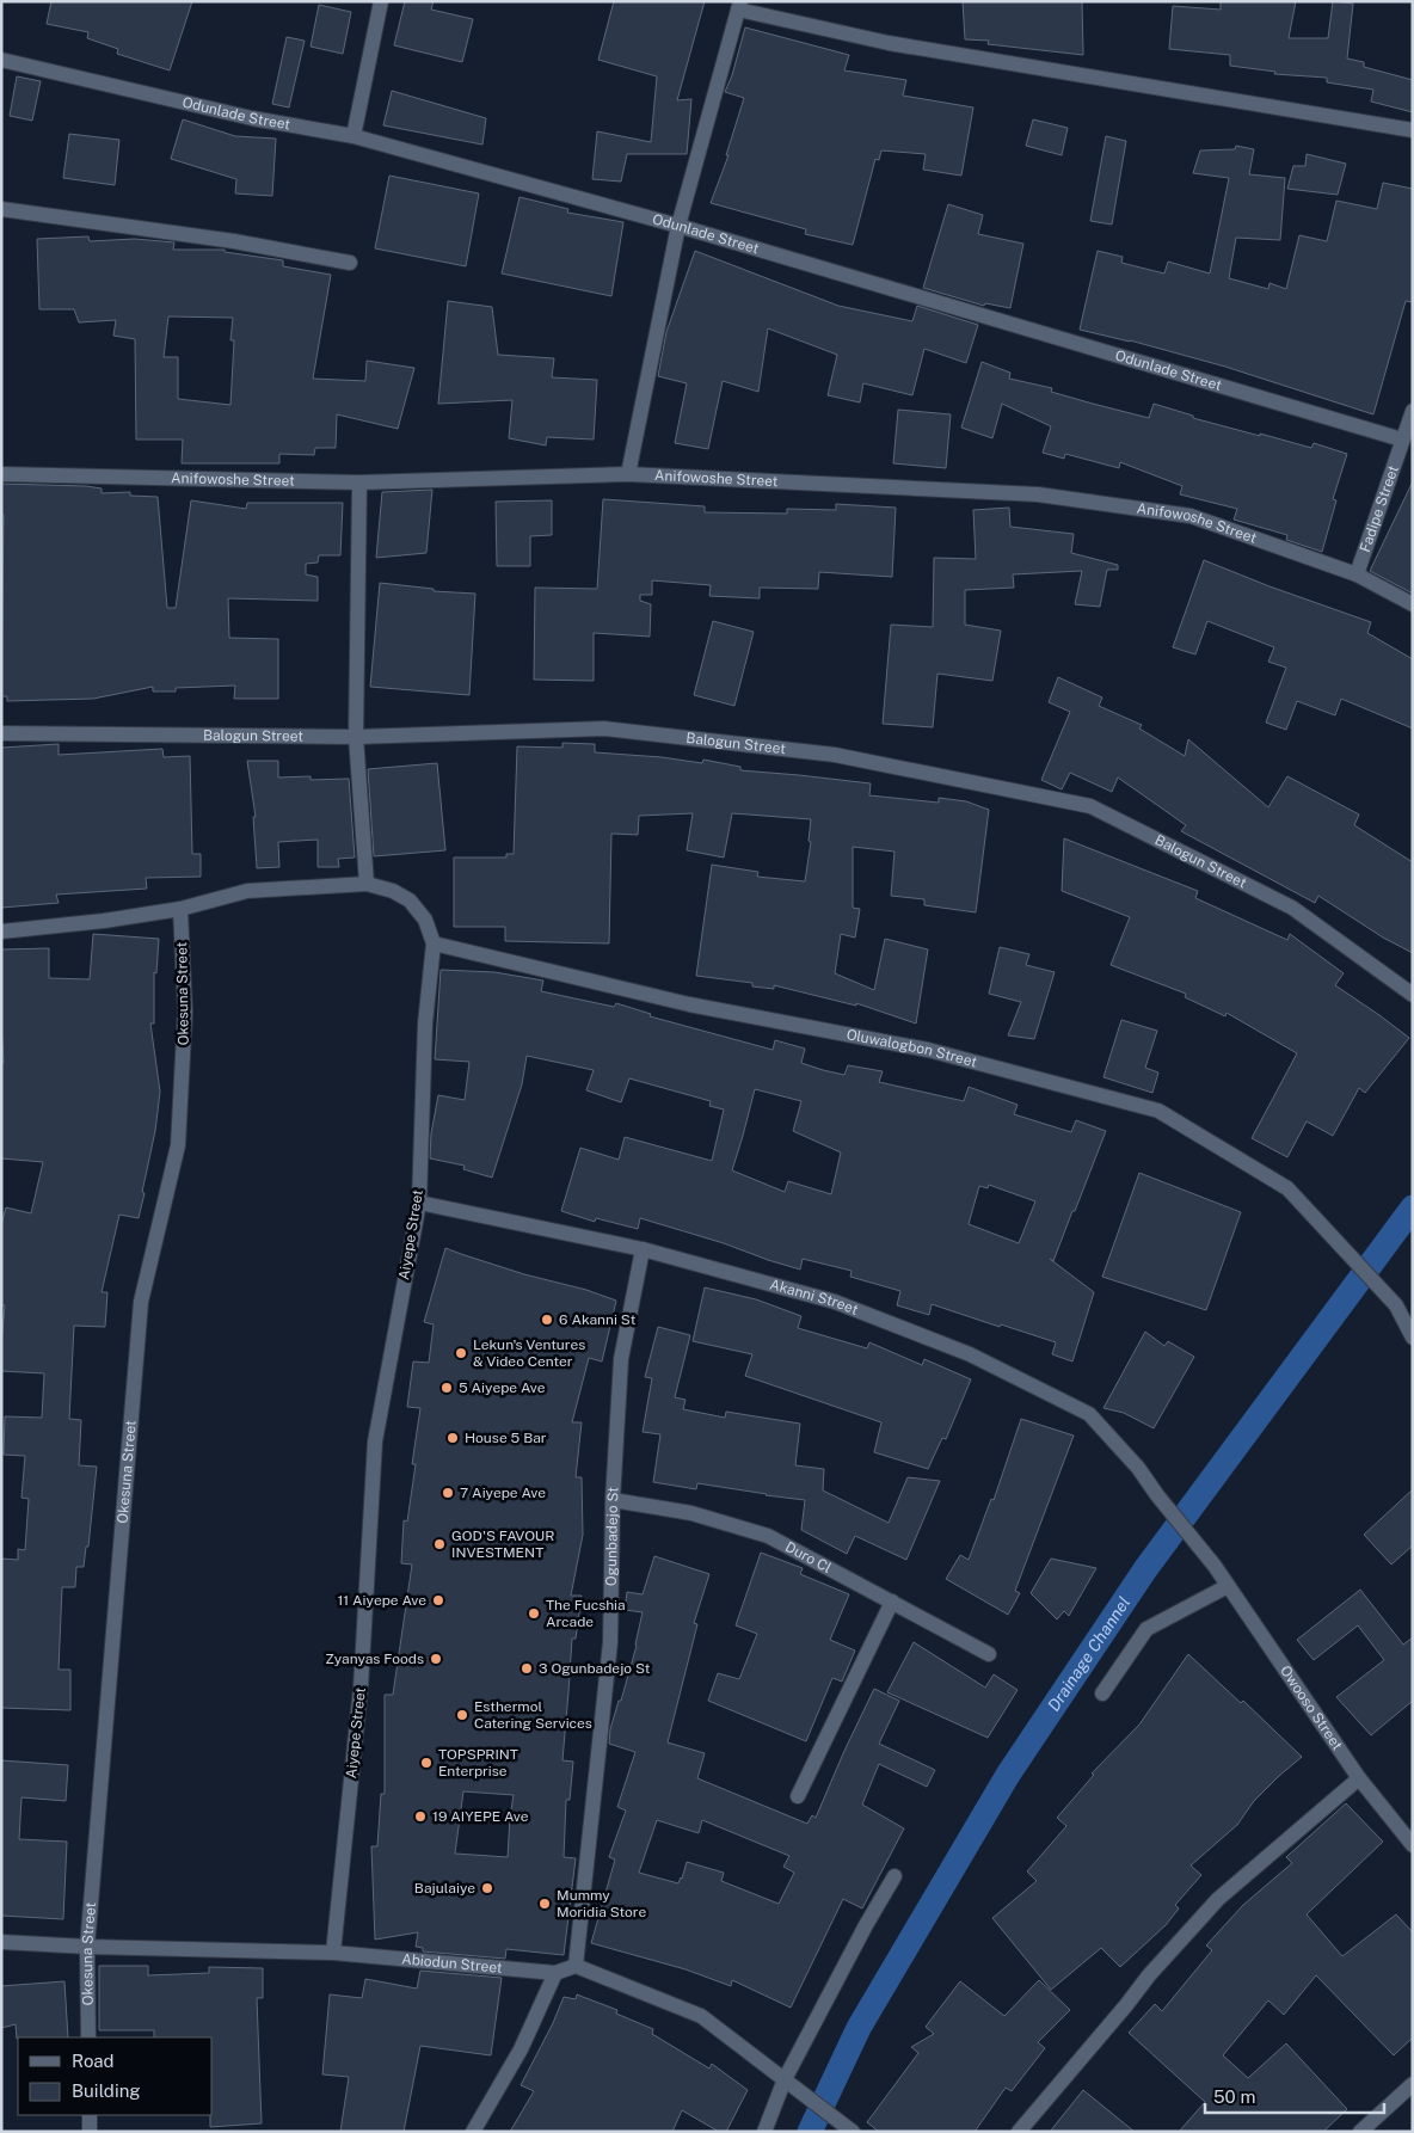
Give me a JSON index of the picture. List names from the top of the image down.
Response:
{
  "streets": {
    "street": [
      "Odunlade Street",
      "Anifowoshe Street",
      "Fadipe Street",
      "Balogun Street",
      "Okesuna Street",
      "Oluwalogbon Street",
      "Aiyepe Street",
      "Akanni Street",
      "Ogunbadejo St",
      "Duro Cl",
      "Owooso Street",
      "Abiodun Street"
    ]
  },
  "crossings": [
    ["Odunlade Street", "Fadipe Street"],
    ["Anifowoshe Street", "Fadipe Street"],
    ["Okesuna Street", "Aiyepe Street"],
    ["Okesuna Street", "Abiodun Street"],
    ["Oluwalogbon Street", "Aiyepe Street"],
    ["Aiyepe Street", "Akanni Street"],
    ["Aiyepe Street", "Abiodun Street"],
    ["Akanni Street", "Ogunbadejo St"],
    ["Akanni Street", "Owooso Street"],
    ["Ogunbadejo St", "Duro Cl"],
    ["Ogunbadejo St", "Abiodun Street"]
  ],
  "water": ["Drainage Channel"],
  "places": [
    "6 Akanni St",
    "Lekun's Ventures & Video Center",
    "5 Aiyepe Ave",
    "House 5 Bar",
    "7 Aiyepe Ave",
    "GOD'S FAVOUR INVESTMENT",
    "11 Aiyepe Ave",
    "The Fucshia Arcade",
    "Zyanyas Foods",
    "3 Ogunbadejo St",
    "Esthermol Catering Services",
    "TOPSPRINT Enterprise",
    "19 AIYEPE Ave",
    "Bajulaiye",
    "Mummy Moridia Store"
  ],
  "legend": ["Road", "Building"],
  "scale_bar": "50 m"
}
